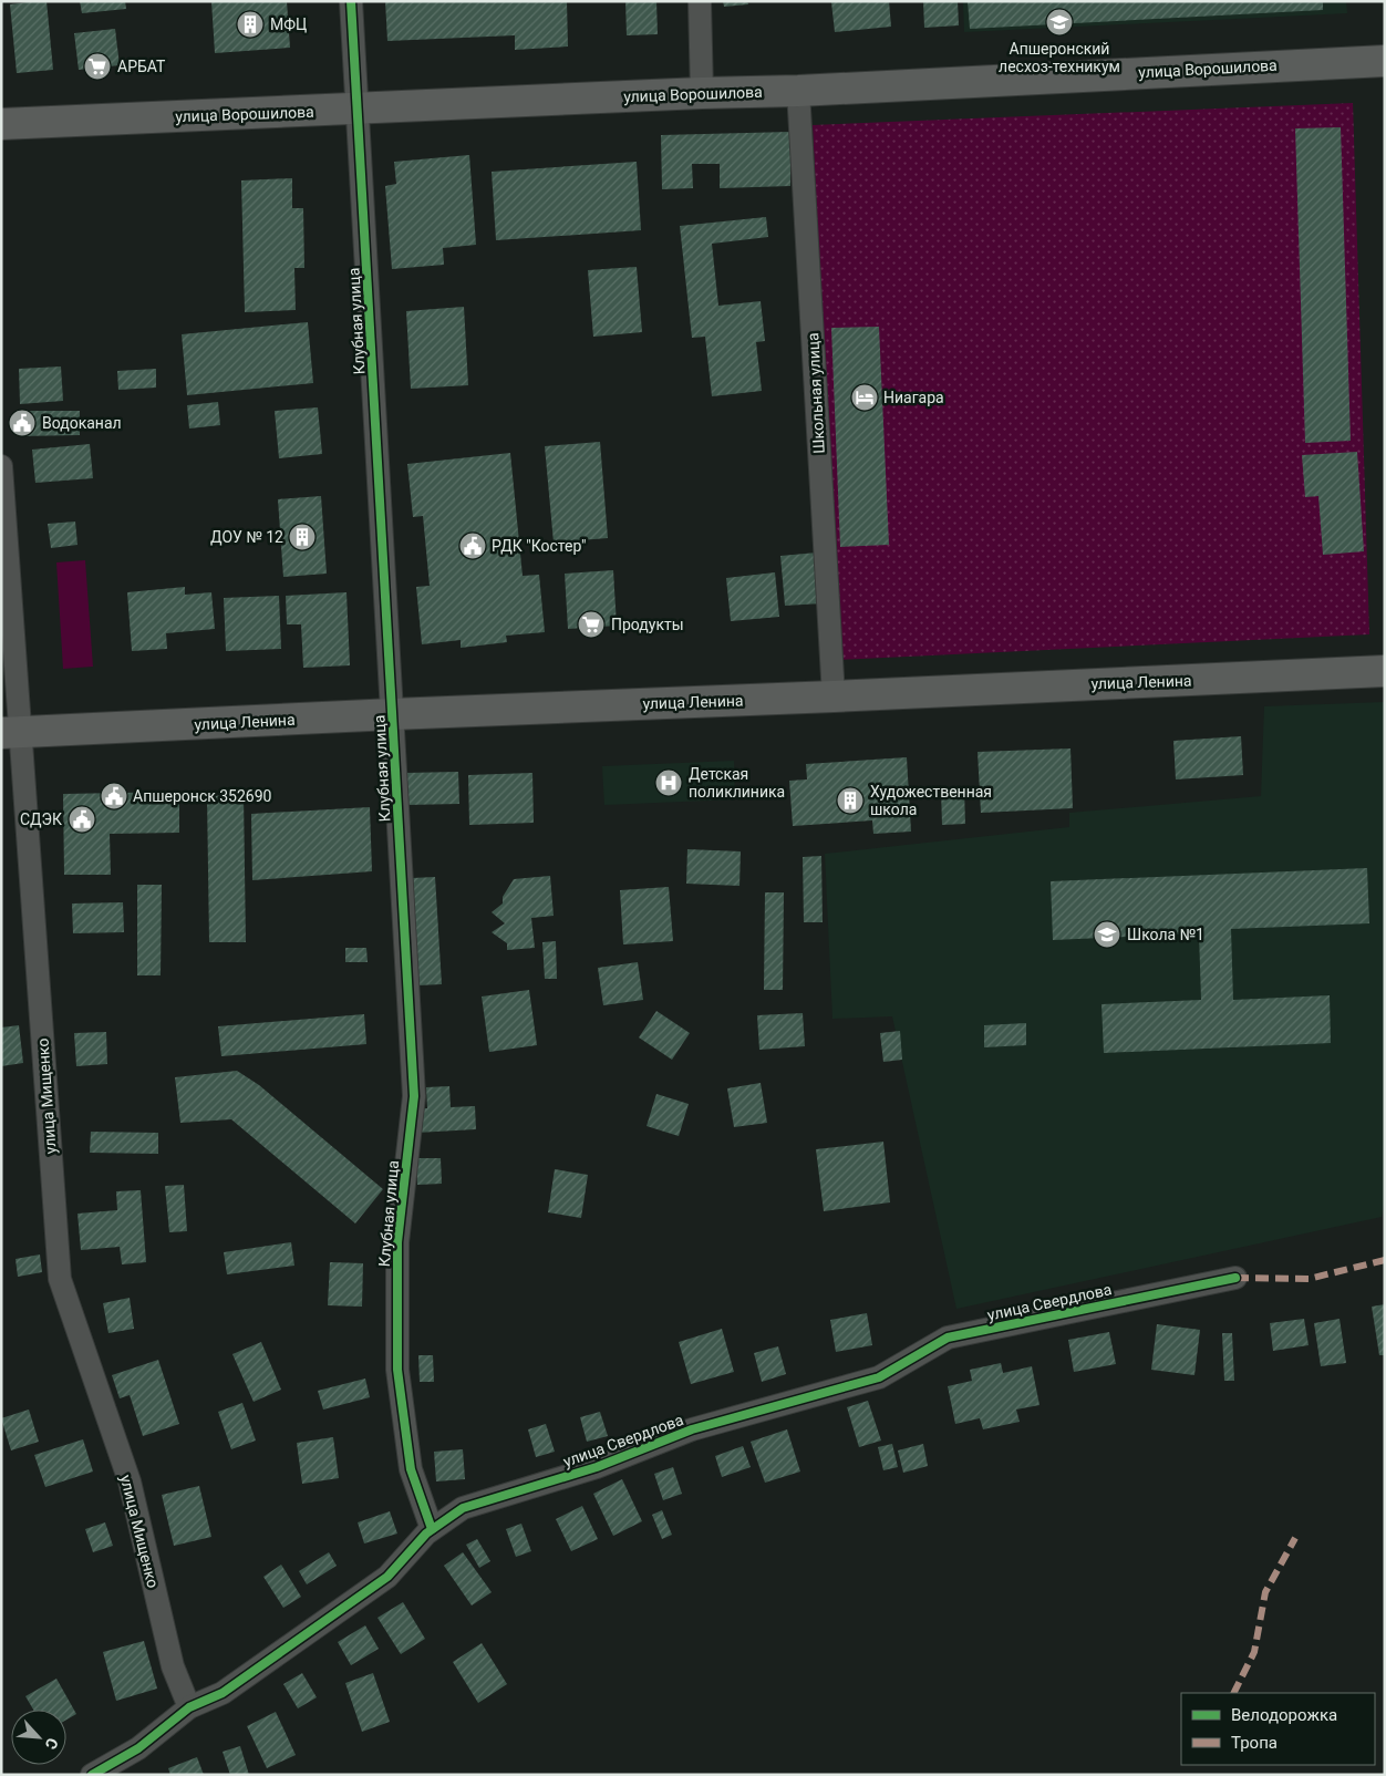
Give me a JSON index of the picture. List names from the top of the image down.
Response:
{
  "streets": {
    "main road": ["улица Ворошилова", "улица Ленина"],
    "street": [
      "Клубная улица",
      "Школьная улица",
      "улица Мищенко",
      "улица Свердлова"
    ]
  },
  "crossings": [
    ["улица Ворошилова", "Клубная улица"],
    ["улица Ворошилова", "Школьная улица"],
    ["Клубная улица", "улица Ленина"],
    ["Клубная улица", "улица Свердлова"],
    ["Школьная улица", "улица Ленина"],
    ["улица Ленина", "улица Мищенко"],
    ["улица Мищенко", "улица Свердлова"]
  ],
  "places": {
    "school or university": ["Апшеронский лесхоз-техникум", "Школа №1"],
    "building": ["МФЦ", "ДОУ № 12", "Художественная школа"],
    "supermarket": ["АРБАТ", "Продукты"],
    "hotel": ["Ниагара"],
    "public building": [
      "Водоканал",
      "РДК \"Костер\"",
      "Апшеронск 352690",
      "СДЭК"
    ],
    "hospital": ["Детская поликлиника"]
  },
  "legend": ["Велодорожка", "Тропа"],
  "north": "bottom right"
}
